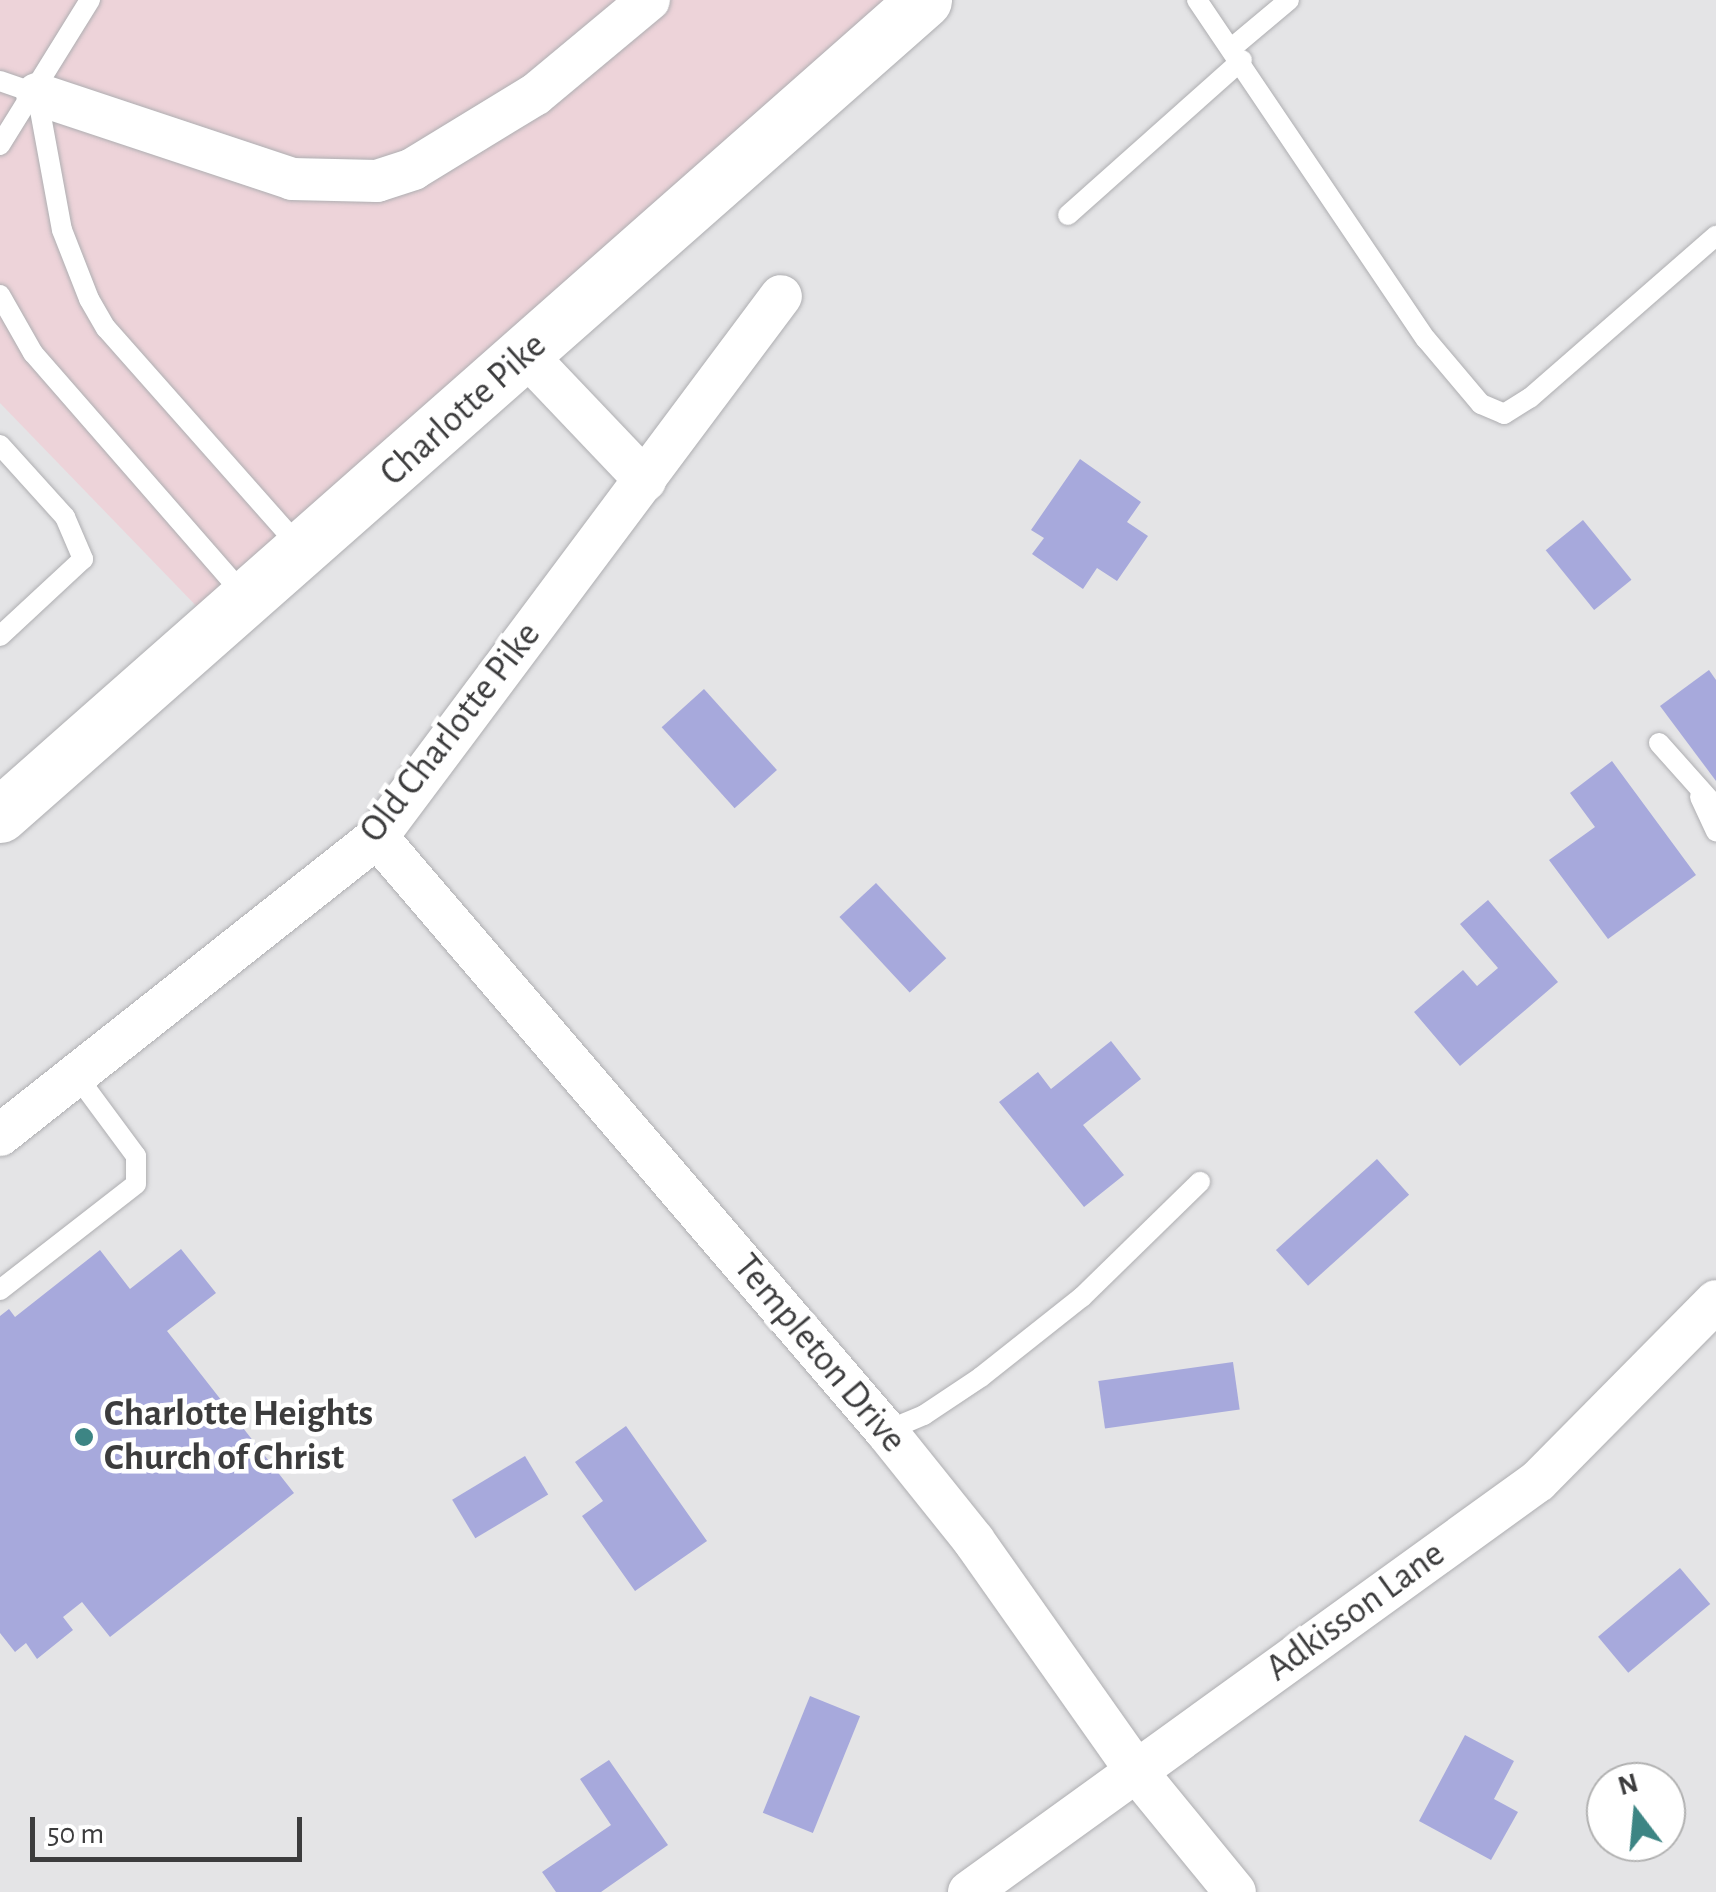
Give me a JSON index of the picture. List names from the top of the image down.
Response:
{
  "streets": {
    "main road": ["Charlotte Pike"],
    "street": ["Old Charlotte Pike", "Templeton Drive", "Adkisson Lane"]
  },
  "crossings": [
    ["Old Charlotte Pike", "Templeton Drive"],
    ["Templeton Drive", "Adkisson Lane"]
  ],
  "places": ["Charlotte Heights Church of Christ"],
  "scale_bar": "50 m",
  "north": "top"
}
